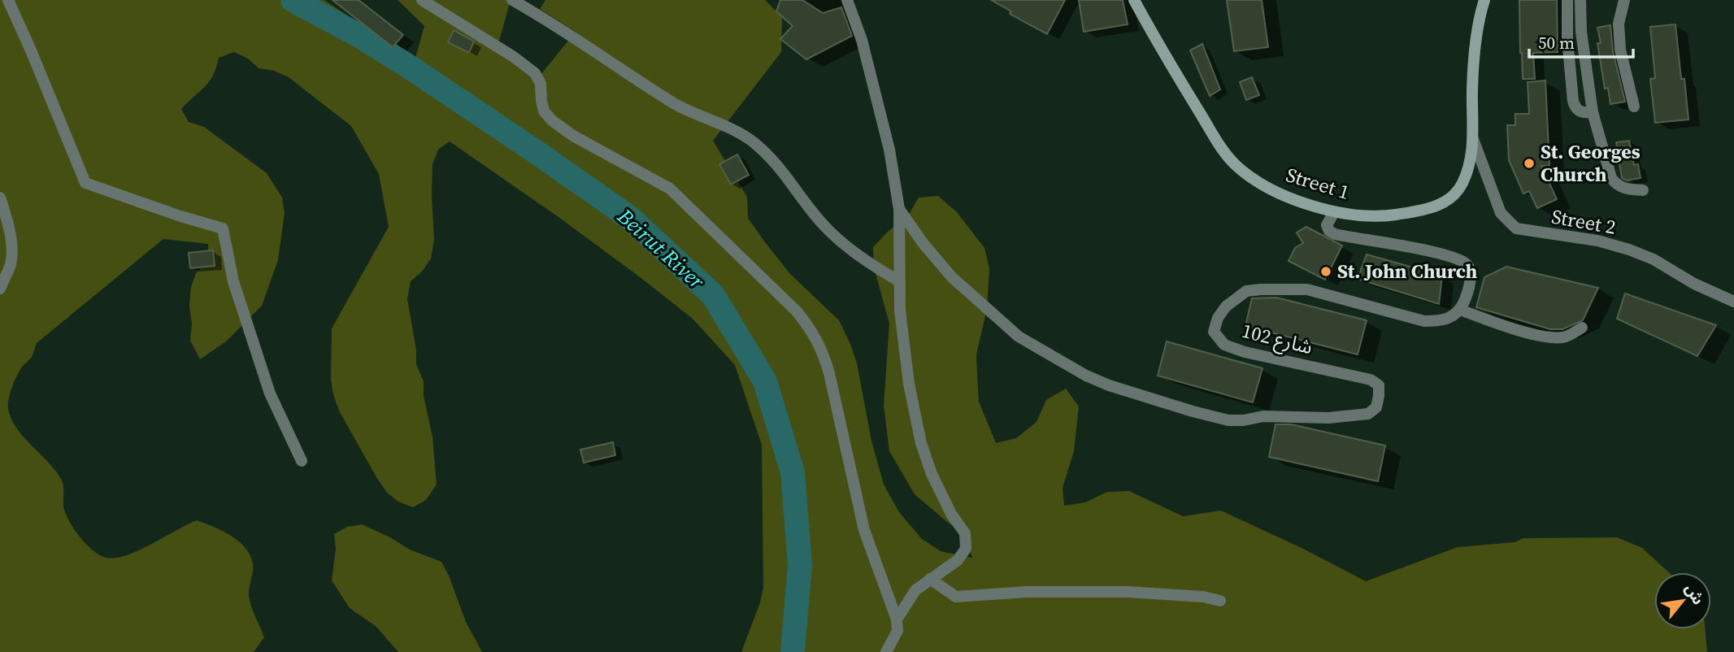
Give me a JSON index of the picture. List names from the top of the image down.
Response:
{
  "streets": {
    "street": ["Street 1", "Street 2", "شارع 102"]
  },
  "crossings": [
    ["Street 1", "Street 2"]
  ],
  "water": ["Beirut River"],
  "places": ["St. Georges Church", "St. John Church"],
  "scale_bar": "50 m",
  "north": "top right"
}
